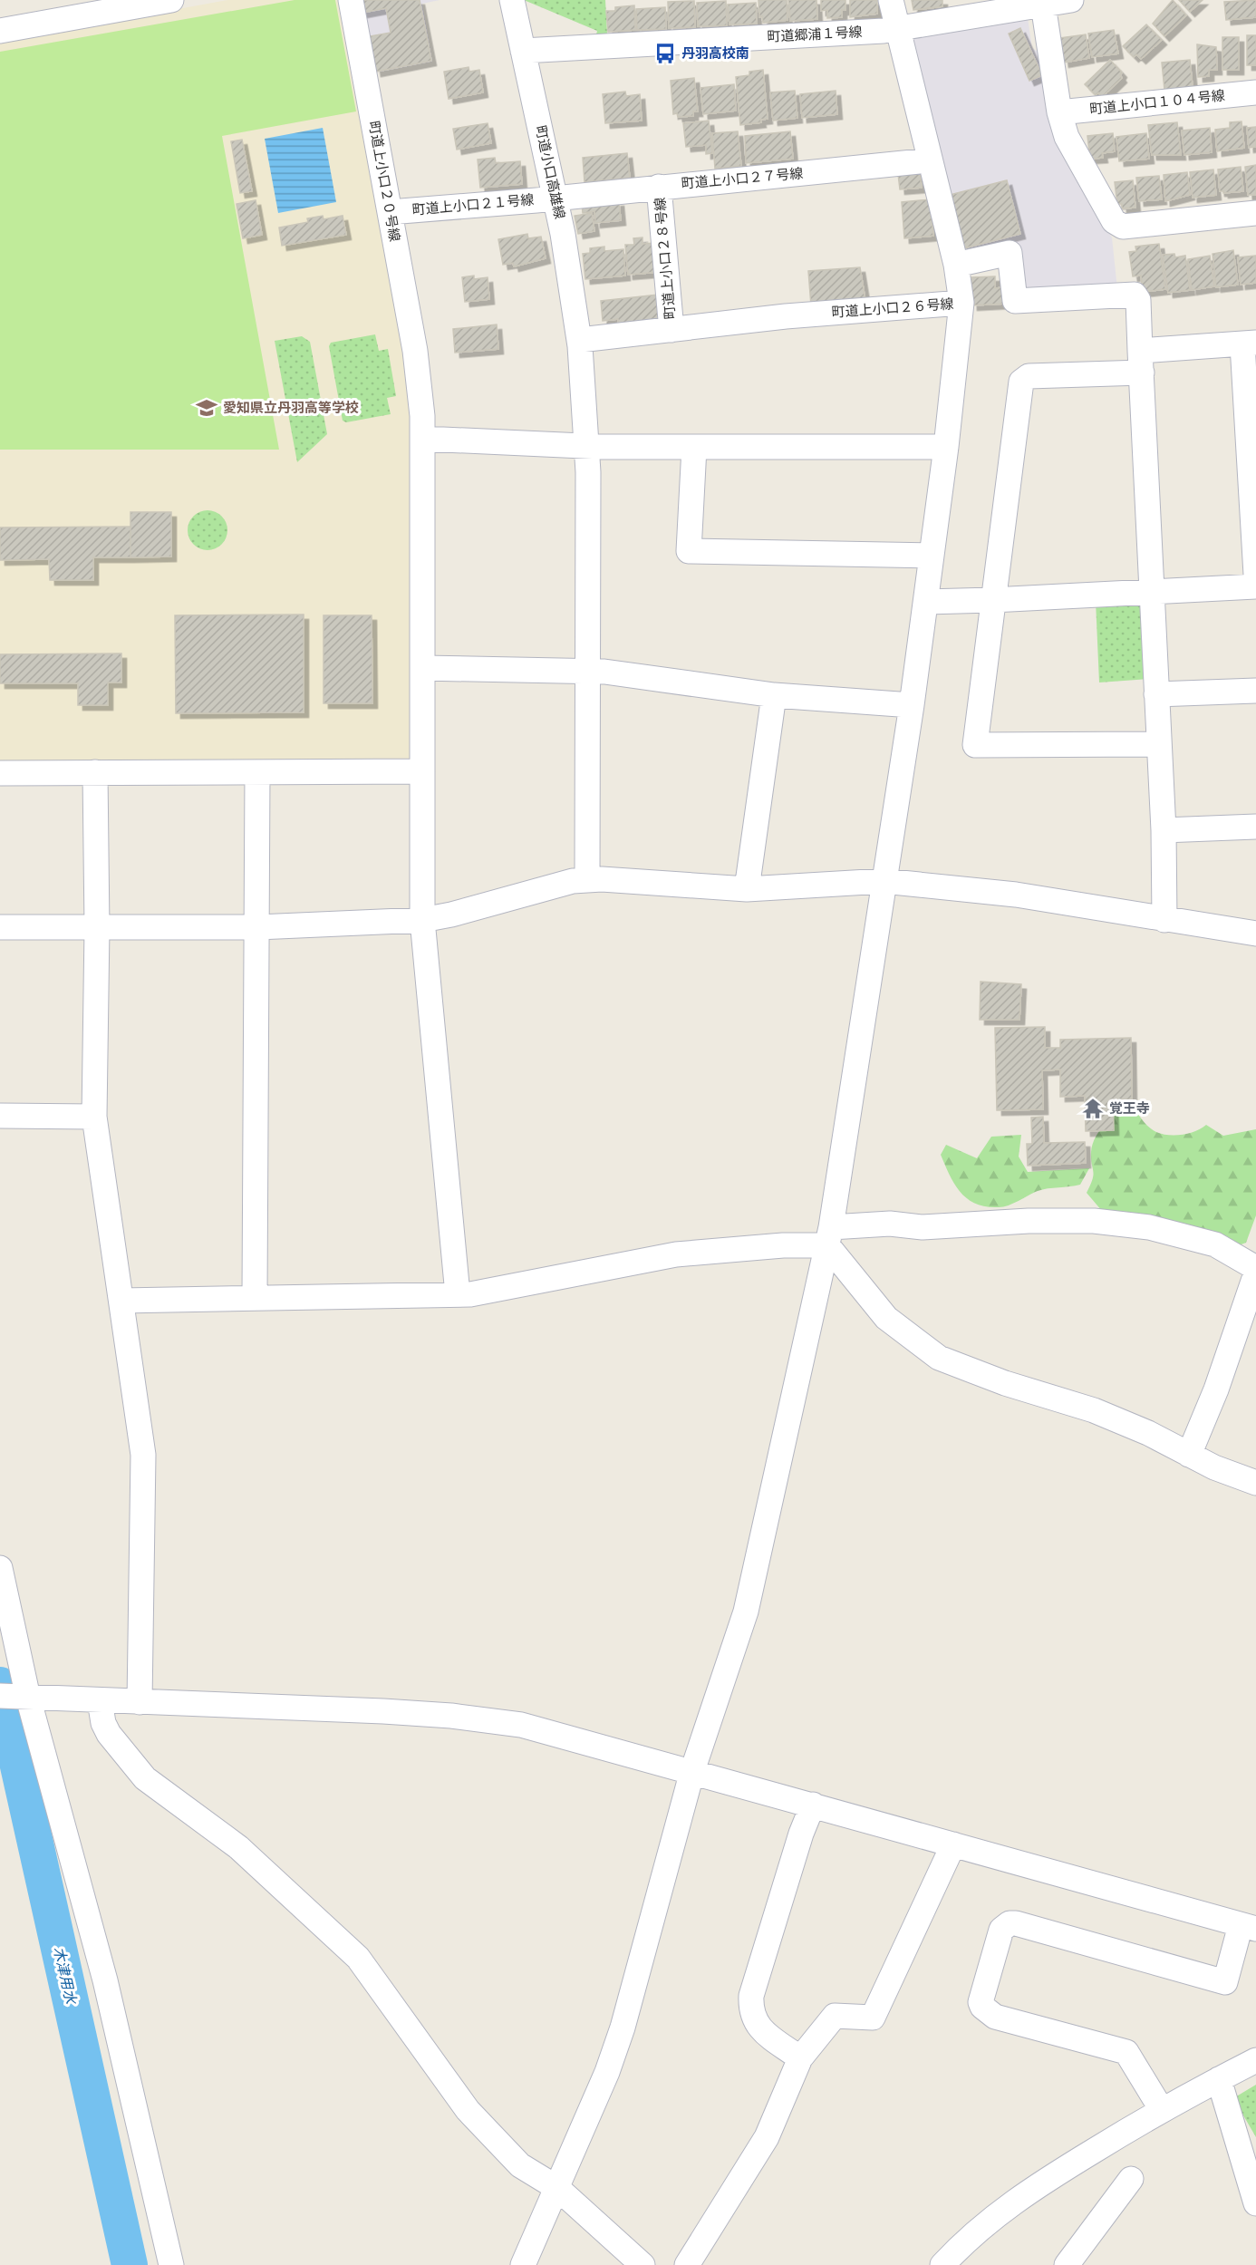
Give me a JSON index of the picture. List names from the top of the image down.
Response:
{
  "streets": {
    "street": [
      "町道郷浦１号線",
      "町道上小口１０４号線",
      "町道小口高雄線",
      "町道上小口２７号線",
      "町道上小口２０号線",
      "町道上小口２１号線",
      "町道上小口２８号線",
      "町道上小口２６号線"
    ]
  },
  "crossings": [
    ["町道郷浦１号線", "町道小口高雄線"],
    ["町道郷浦１号線", "町道上小口２６号線"],
    ["町道小口高雄線", "町道上小口２７号線"],
    ["町道小口高雄線", "町道上小口２１号線"],
    ["町道小口高雄線", "町道上小口２６号線"],
    ["町道上小口２７号線", "町道上小口２１号線"],
    ["町道上小口２７号線", "町道上小口２８号線"],
    ["町道上小口２７号線", "町道上小口２６号線"],
    ["町道上小口２０号線", "町道上小口２１号線"],
    ["町道上小口２８号線", "町道上小口２６号線"]
  ],
  "water": ["木津用水"],
  "places": {
    "bus stop": ["丹羽高校南"],
    "school or university": ["愛知県立丹羽高等学校"],
    "temple": ["覚王寺"]
  }
}
